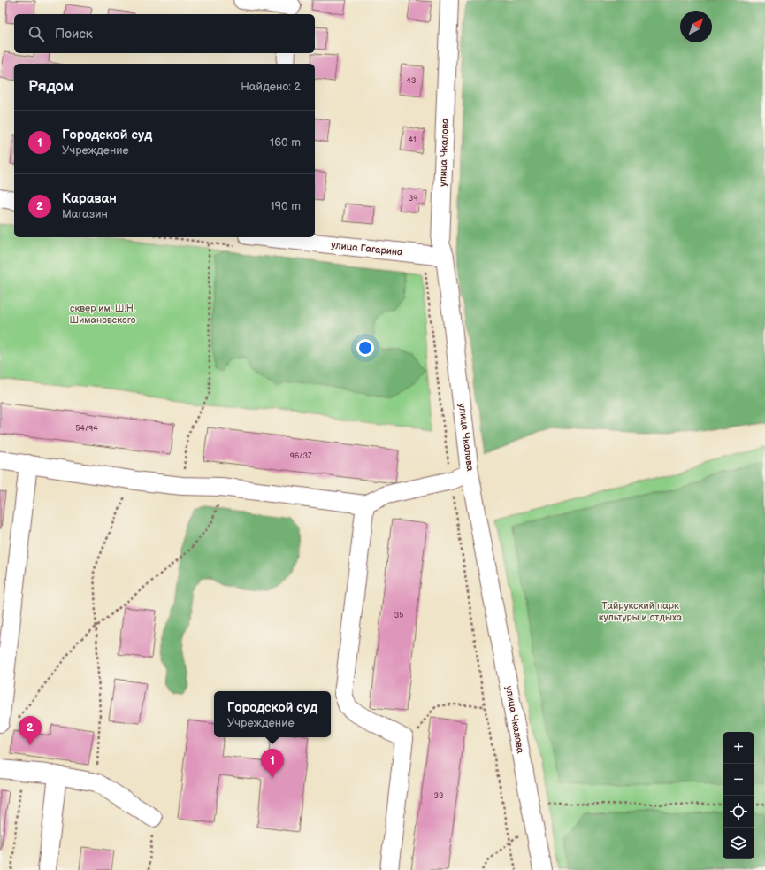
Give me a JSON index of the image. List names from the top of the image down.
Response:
{
  "streets": {
    "street": ["улица Чкалова", "улица Гагарина"]
  },
  "crossings": [
    ["улица Чкалова", "улица Гагарина"]
  ],
  "parks": ["сквер им. Ш.Н. Шимановского", "Тайрукский парк культуры и отдыха"],
  "house_numbers": [
    "43",
    "41",
    "39",
    "54/94",
    "96/37",
    "35",
    "33"
  ],
  "north": "top right",
  "page": {
    "search": "Поиск",
    "heading": ["Рядом", "Найдено: 2"],
    "list": [
      {
        "mark": "1",
        "name": "Городской суд",
        "note": "Учреждение",
        "value": "160 m"
      },
      {
        "mark": "2",
        "name": "Караван",
        "note": "Магазин",
        "value": "190 m"
      }
    ],
    "popup": ["Городской суд", "Учреждение"],
    "pins": ["2", "1"],
    "map_buttons": ["+", "−"]
  }
}
